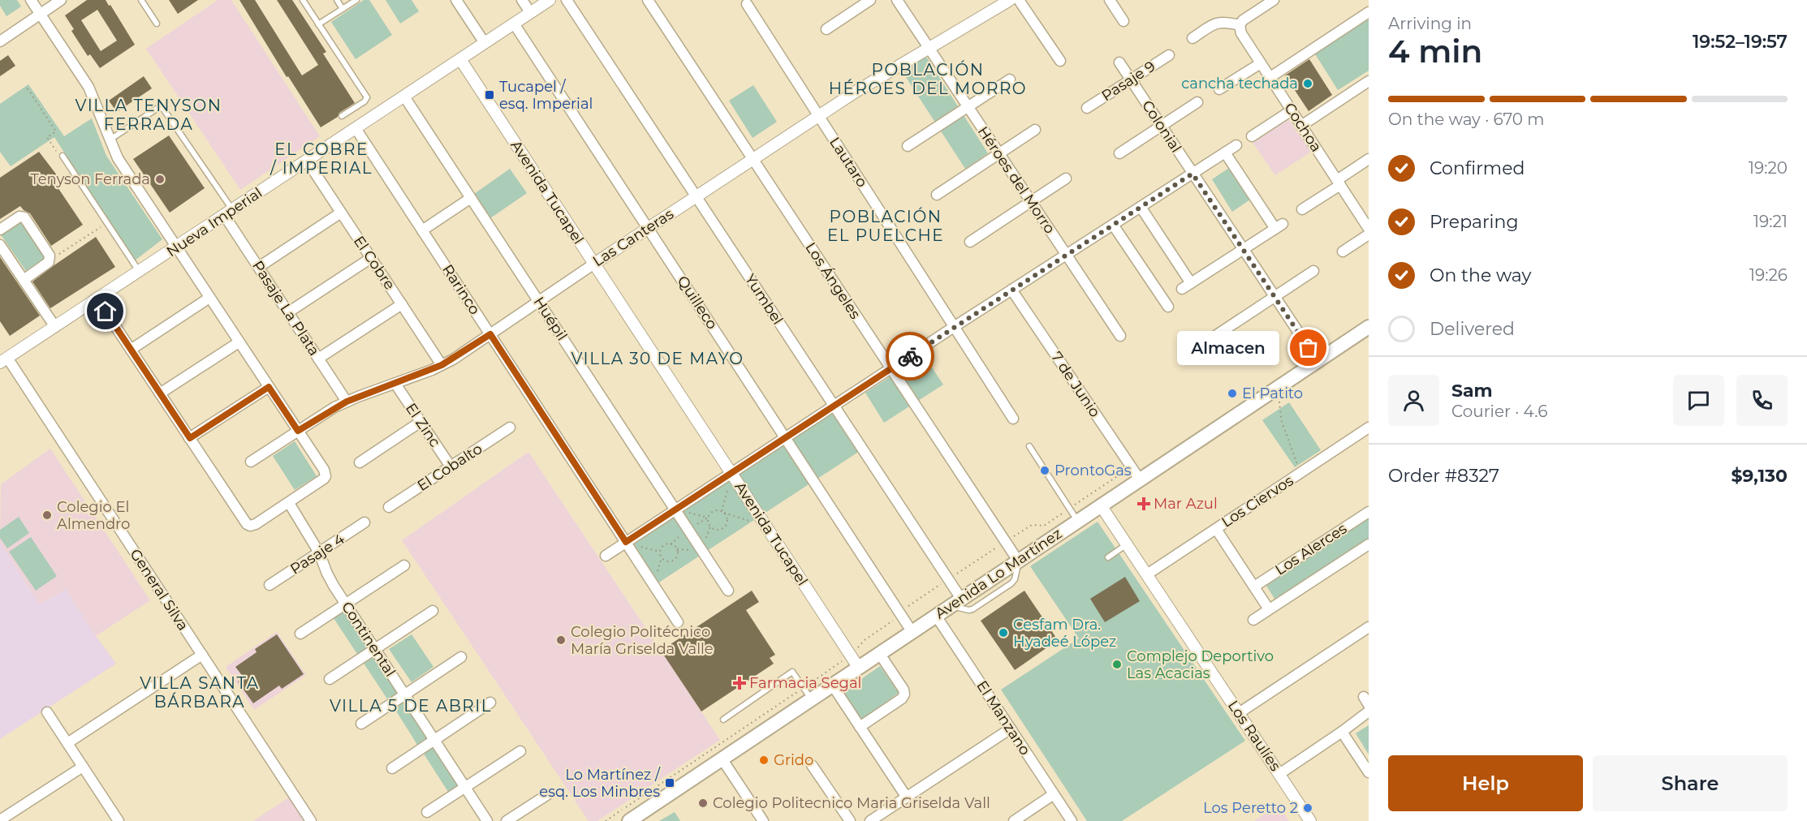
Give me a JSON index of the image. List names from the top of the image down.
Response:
{
  "streets": {
    "main road": ["Avenida Lo Martínez"],
    "street": [
      "Pasaje 9",
      "Colonial",
      "Cochoa",
      "Lautaro",
      "Héroes del Morro",
      "Avenida Tucapel",
      "Nueva Imperial",
      "Las Canteras",
      "El Cobre",
      "Los Ángeles",
      "Rarinco",
      "Yumbel",
      "Quilleco",
      "Pasaje La Plata",
      "Huépil",
      "7 de Junio",
      "El Zinc",
      "El Cobalto",
      "Los Ciervos",
      "Los Alerces",
      "Pasaje 4",
      "General Silva",
      "Continental",
      "El Manzano",
      "Los Raulíes"
    ]
  },
  "crossings": [
    ["Pasaje 9", "Colonial"],
    ["Colonial", "Avenida Lo Martínez"],
    ["Lautaro", "Las Canteras"],
    ["Héroes del Morro", "Las Canteras"],
    ["Avenida Tucapel", "Nueva Imperial"],
    ["Avenida Tucapel", "Las Canteras"],
    ["Avenida Tucapel", "Avenida Lo Martínez"],
    ["Nueva Imperial", "El Cobre"],
    ["Nueva Imperial", "Rarinco"],
    ["Nueva Imperial", "Quilleco"],
    ["Nueva Imperial", "Pasaje La Plata"],
    ["Nueva Imperial", "Huépil"],
    ["Nueva Imperial", "General Silva"],
    ["Las Canteras", "El Cobre"],
    ["Las Canteras", "Los Ángeles"],
    ["Las Canteras", "Rarinco"],
    ["Las Canteras", "Yumbel"],
    ["Las Canteras", "Quilleco"],
    ["Las Canteras", "Pasaje La Plata"],
    ["Las Canteras", "Huépil"],
    ["Las Canteras", "El Zinc"],
    ["Los Ángeles", "Avenida Lo Martínez"],
    ["Yumbel", "Avenida Lo Martínez"],
    ["Quilleco", "Avenida Lo Martínez"],
    ["7 de Junio", "Avenida Lo Martínez"],
    ["El Zinc", "El Cobalto"],
    ["Los Ciervos", "Los Raulíes"],
    ["Pasaje 4", "Continental"],
    ["Avenida Lo Martínez", "El Manzano"],
    ["Avenida Lo Martínez", "Los Raulíes"]
  ],
  "districts": [
    "POBLACIÓN HÉROES DEL MORRO",
    "VILLA TENYSON FERRADA",
    "EL COBRE / IMPERIAL",
    "POBLACIÓN EL PUELCHE",
    "VILLA 30 DE MAYO",
    "VILLA SANTA BÁRBARA",
    "VILLA 5 DE ABRIL"
  ],
  "places": {
    "other": [
      "cancha techada",
      "Tenyson Ferrada",
      "Almacen",
      "El Patito",
      "ProntoGas",
      "Colegio El Almendro",
      "Cesfam Dra. Hyadeé López",
      "Colegio Politécnico María Griselda Valle",
      "Complejo Deportivo Las Acacias",
      "Grido",
      "Colegio Politecnico Maria Griselda Vall",
      "Los Peretto 2"
    ],
    "transit": ["Tucapel / esq. Imperial", "Lo Martínez / esq. Los Minbres"],
    "health": ["Mar Azul", "Farmacia Segal"]
  },
  "page": {
    "heading": ["4 min", "Arriving in", "19:52–19:57"],
    "panel": [
      "Sam",
      "Courier · 4.6",
      "Order #8327",
      "$9,130"
    ],
    "bar": "On the way · 670 m",
    "list": [
      ["Confirmed", "19:20"],
      ["Preparing", "19:21"],
      ["On the way", "19:26"],
      "Delivered"
    ],
    "bubble": "Almacen",
    "buttons": ["Help", "Share"]
  }
}
